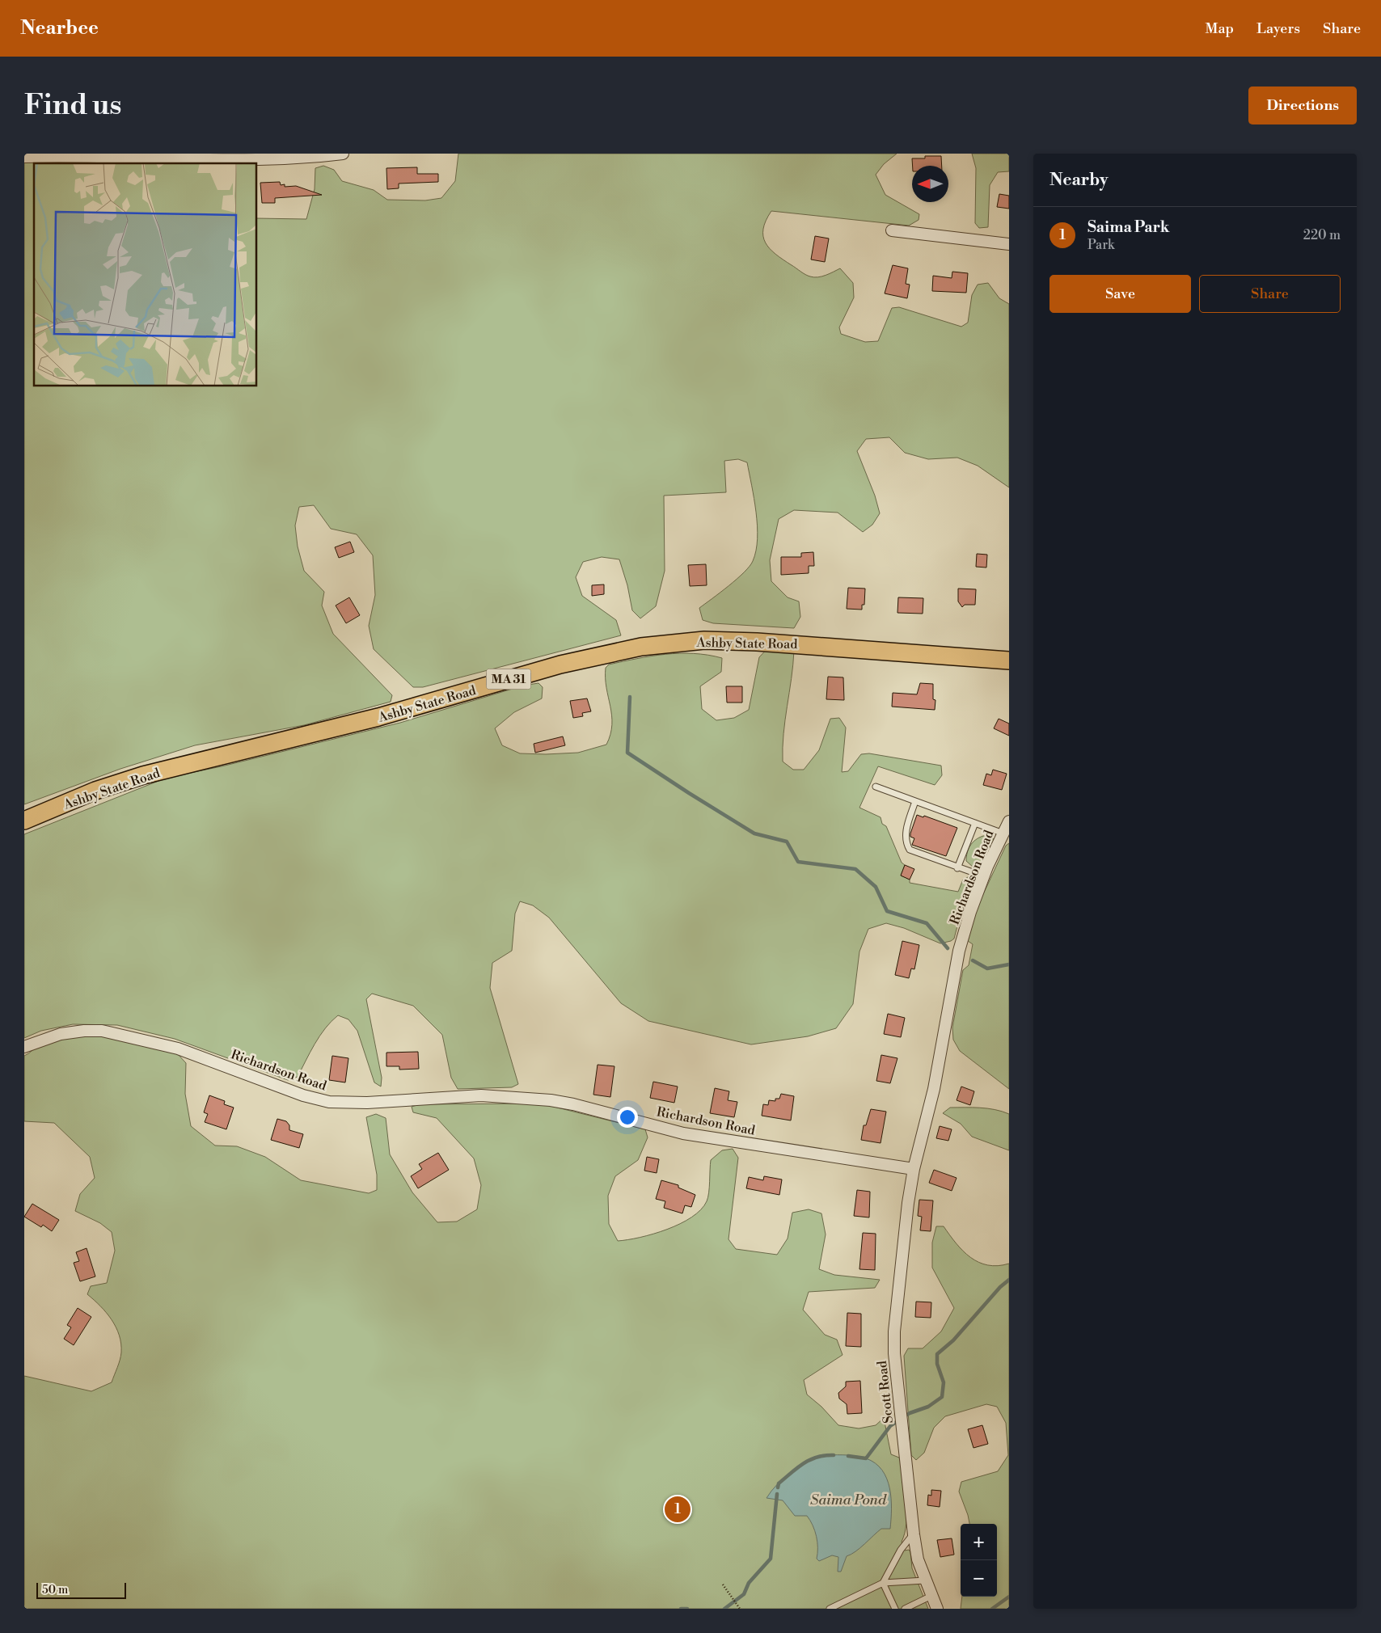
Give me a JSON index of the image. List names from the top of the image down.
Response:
{
  "streets": {
    "main road": ["Ashby State Road", "MA 31"],
    "street": ["Richardson Road", "Scott Road"]
  },
  "crossings": [
    ["Richardson Road", "Scott Road"]
  ],
  "water": ["Saima Pond"],
  "scale_bar": "50 m",
  "north": "left",
  "page": {
    "header": "Nearbee",
    "nav": ["Map", "Layers", "Share"],
    "buttons": [
      "Directions",
      ["Save", "Share"]
    ],
    "title": "Find us",
    "heading": "Nearby",
    "list": [
      {
        "mark": "1",
        "name": "Saima Park",
        "note": "Park",
        "value": "220 m"
      }
    ],
    "pins": "1",
    "map_buttons": ["+", "−"],
    "scale": "50 m"
  }
}
